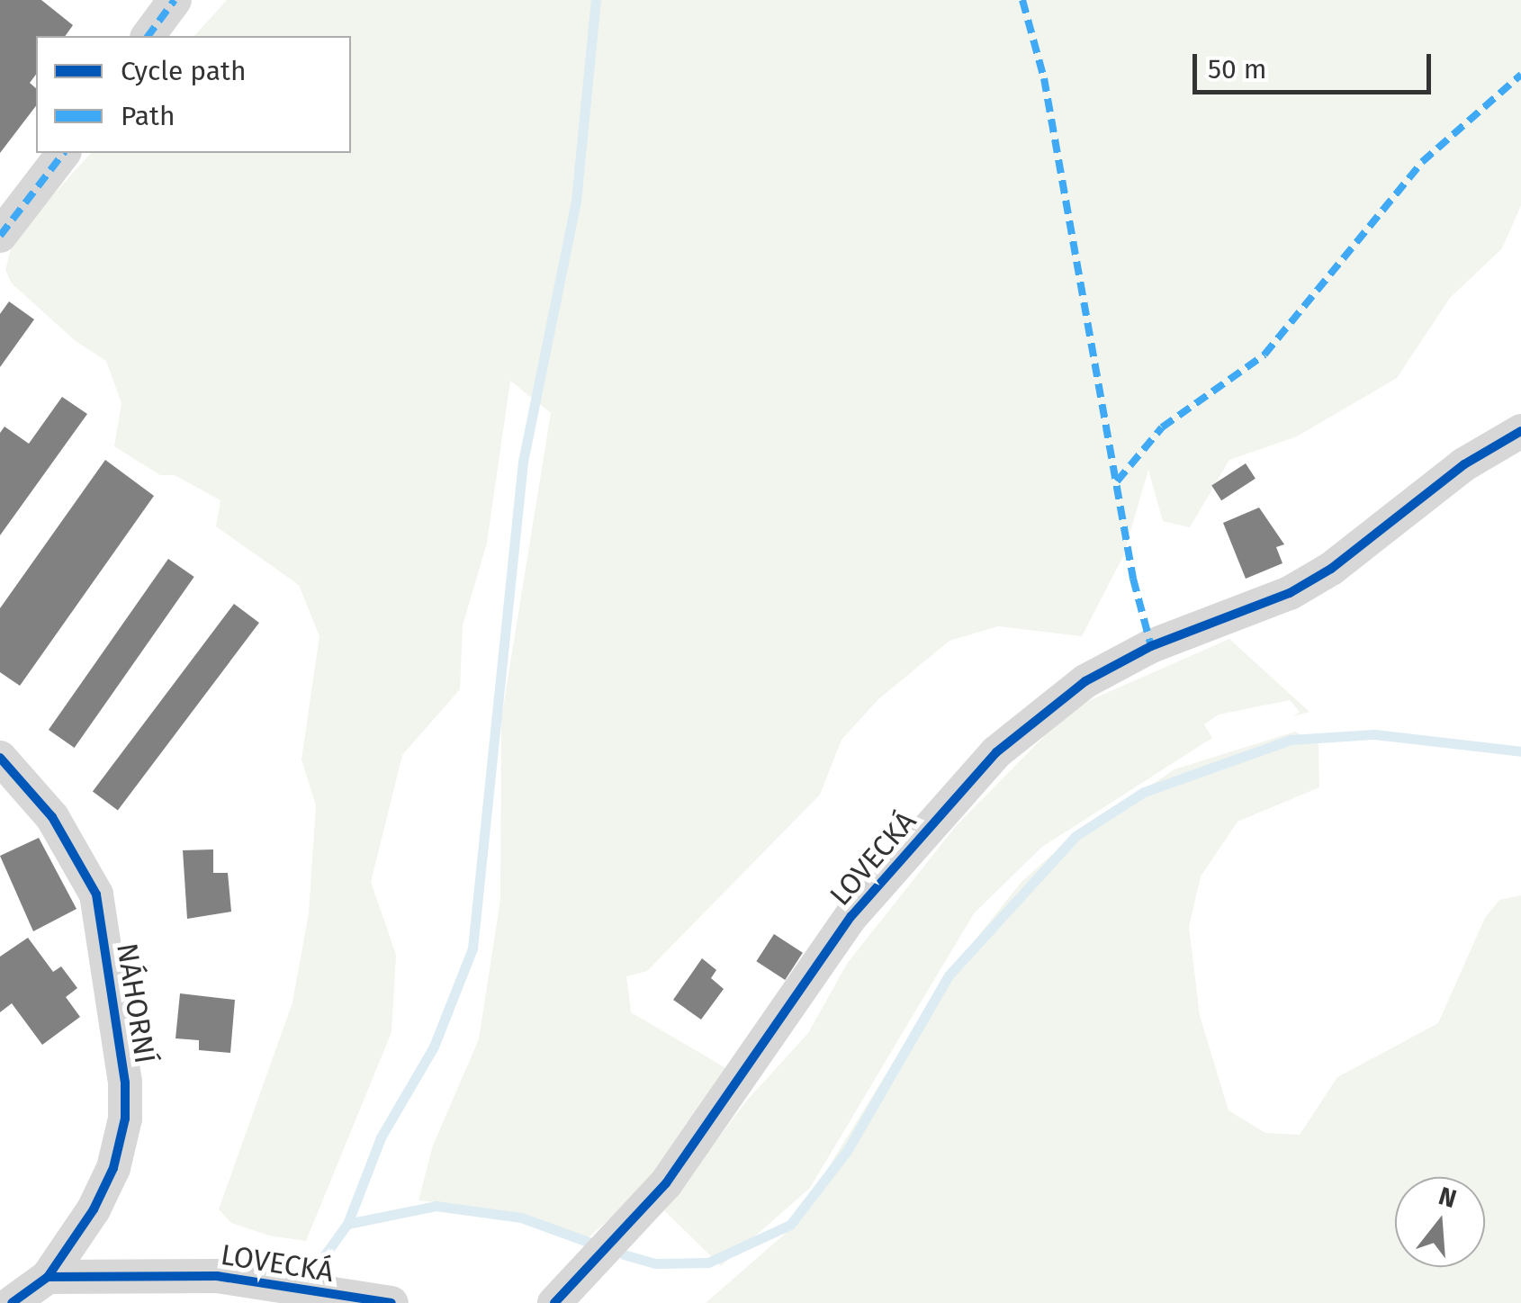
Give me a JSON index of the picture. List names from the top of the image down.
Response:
{
  "streets": {
    "street": ["LOVECKÁ", "NÁHORNÍ"]
  },
  "crossings": [
    ["LOVECKÁ", "NÁHORNÍ"]
  ],
  "legend": ["Cycle path", "Path"],
  "scale_bar": "50 m",
  "north": "top"
}
